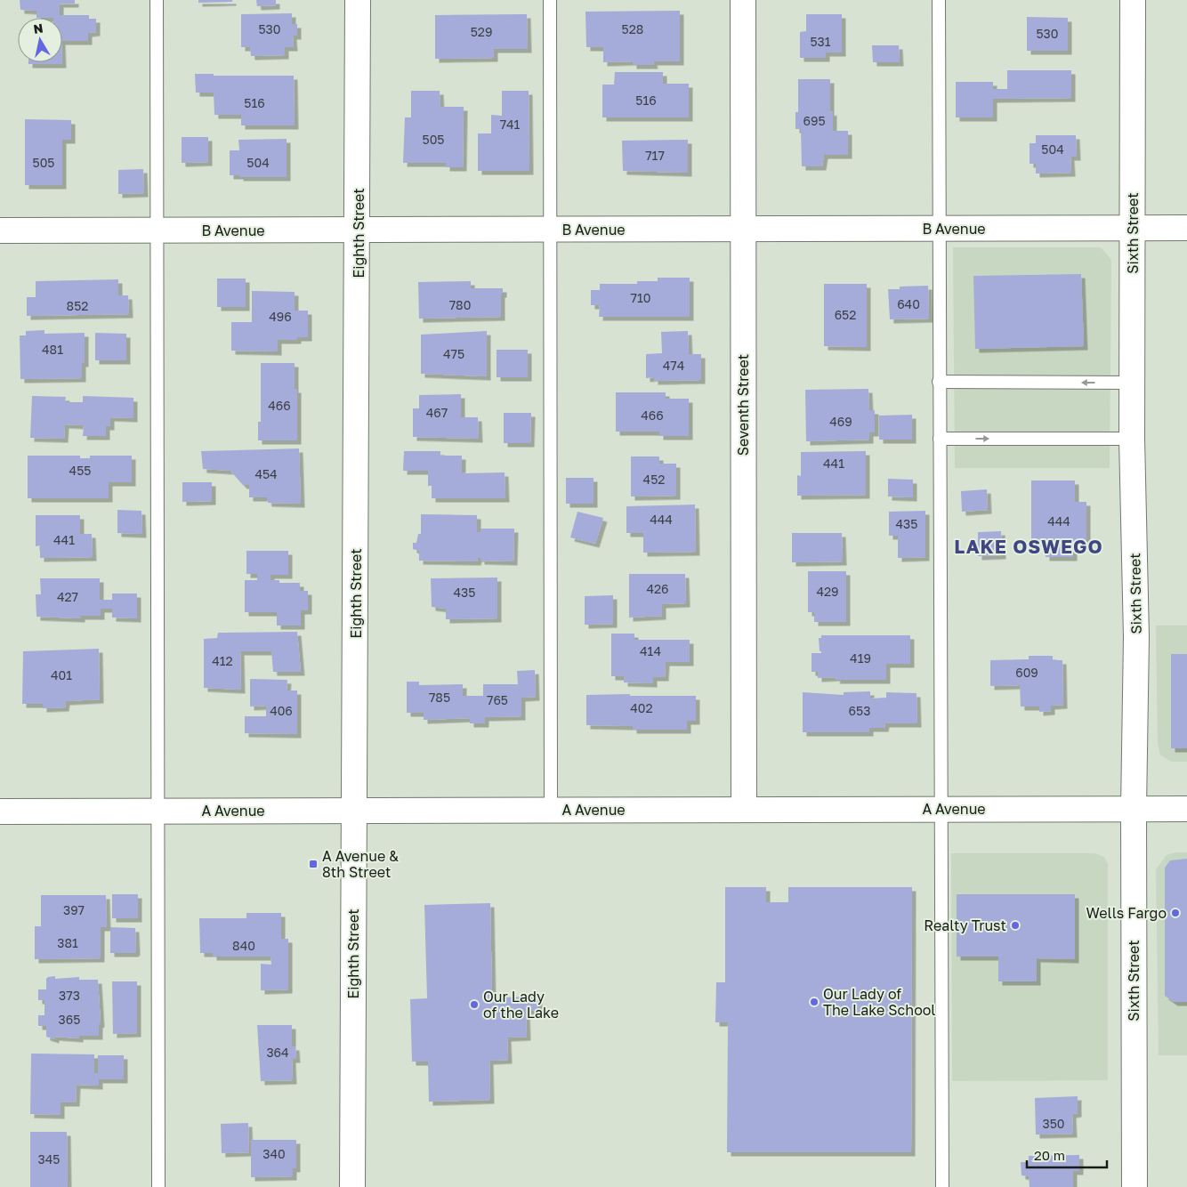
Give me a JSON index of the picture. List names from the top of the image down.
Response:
{
  "streets": {
    "street": [
      "B Avenue",
      "Eighth Street",
      "Sixth Street",
      "Seventh Street",
      "A Avenue"
    ]
  },
  "crossings": [
    ["B Avenue", "Eighth Street"],
    ["B Avenue", "Sixth Street"],
    ["B Avenue", "Seventh Street"],
    ["Eighth Street", "A Avenue"],
    ["Sixth Street", "A Avenue"],
    ["Seventh Street", "A Avenue"]
  ],
  "districts": ["LAKE OSWEGO"],
  "places": {
    "transit": ["A Avenue & 8th Street"],
    "other": [
      "Wells Fargo",
      "Realty Trust",
      "Our Lady of The Lake School",
      "Our Lady of the Lake"
    ]
  },
  "house_numbers": [
    "530",
    "528",
    "529",
    "530",
    "531",
    "516",
    "516",
    "695",
    "741",
    "505",
    "504",
    "717",
    "505",
    "504",
    "710",
    "640",
    "780",
    "852",
    "652",
    "496",
    "481",
    "475",
    "474",
    "466",
    "467",
    "466",
    "469",
    "441",
    "455",
    "454",
    "452",
    "444",
    "444",
    "435",
    "441",
    "426",
    "429",
    "435",
    "427",
    "414",
    "419",
    "412",
    "609",
    "401",
    "785",
    "765",
    "402",
    "406",
    "653",
    "397",
    "381",
    "840",
    "373",
    "365",
    "364",
    "350",
    "340",
    "345"
  ],
  "scale_bar": "20 m",
  "north": "top"
}
